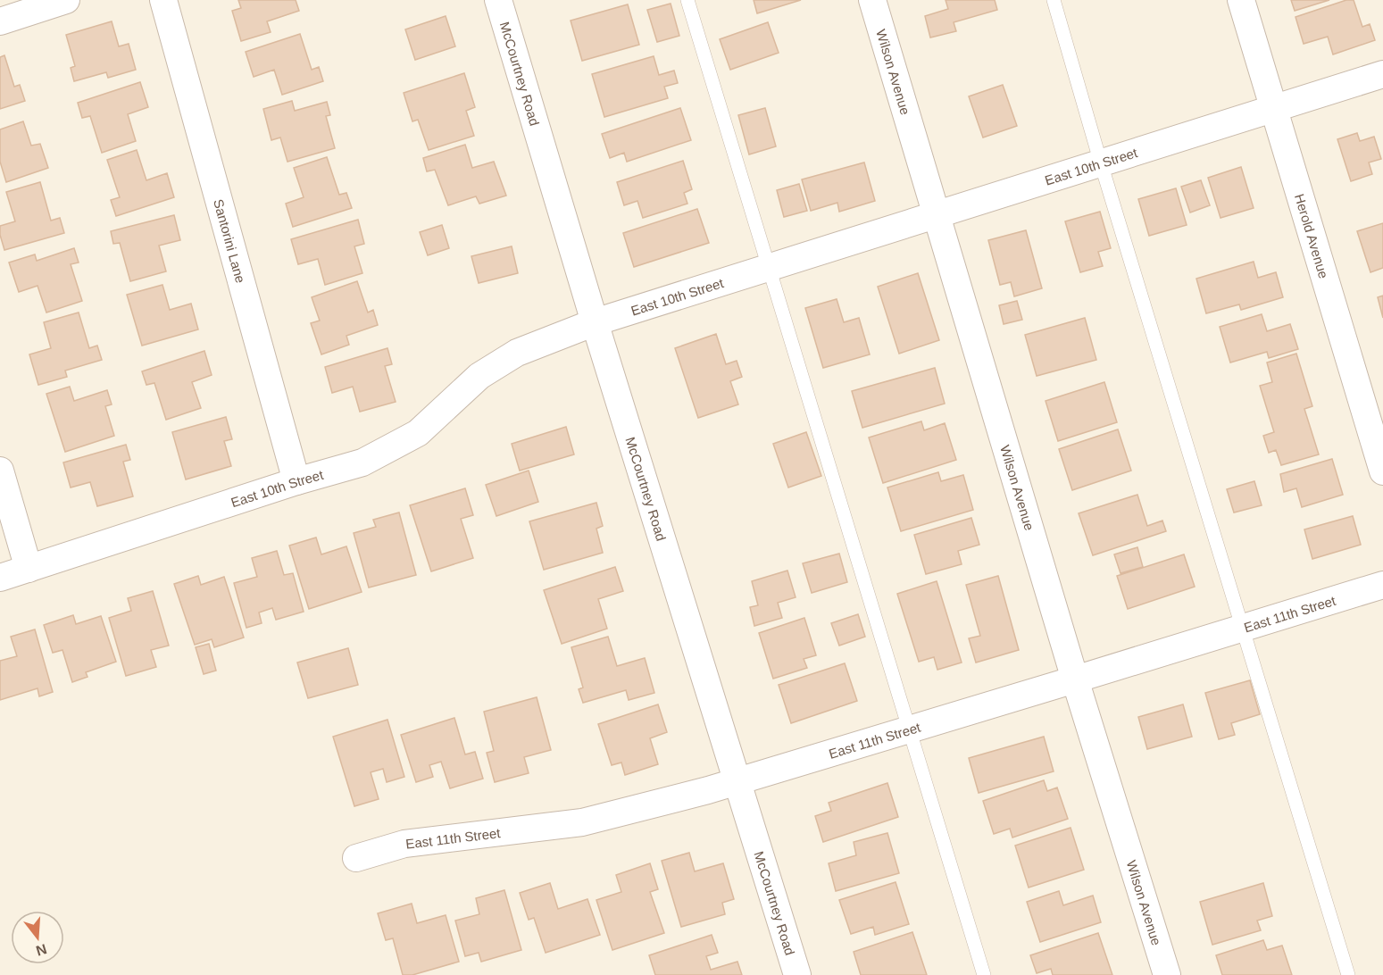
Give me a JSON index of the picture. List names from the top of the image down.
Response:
{
  "streets": {
    "street": [
      "Wilson Avenue",
      "McCourtney Road",
      "East 10th Street",
      "Herold Avenue",
      "Santorini Lane",
      "East 11th Street"
    ]
  },
  "crossings": [
    ["Wilson Avenue", "East 10th Street"],
    ["Wilson Avenue", "East 11th Street"],
    ["McCourtney Road", "East 10th Street"],
    ["McCourtney Road", "East 11th Street"],
    ["East 10th Street", "Herold Avenue"],
    ["East 10th Street", "Santorini Lane"]
  ],
  "north": "bottom"
}
